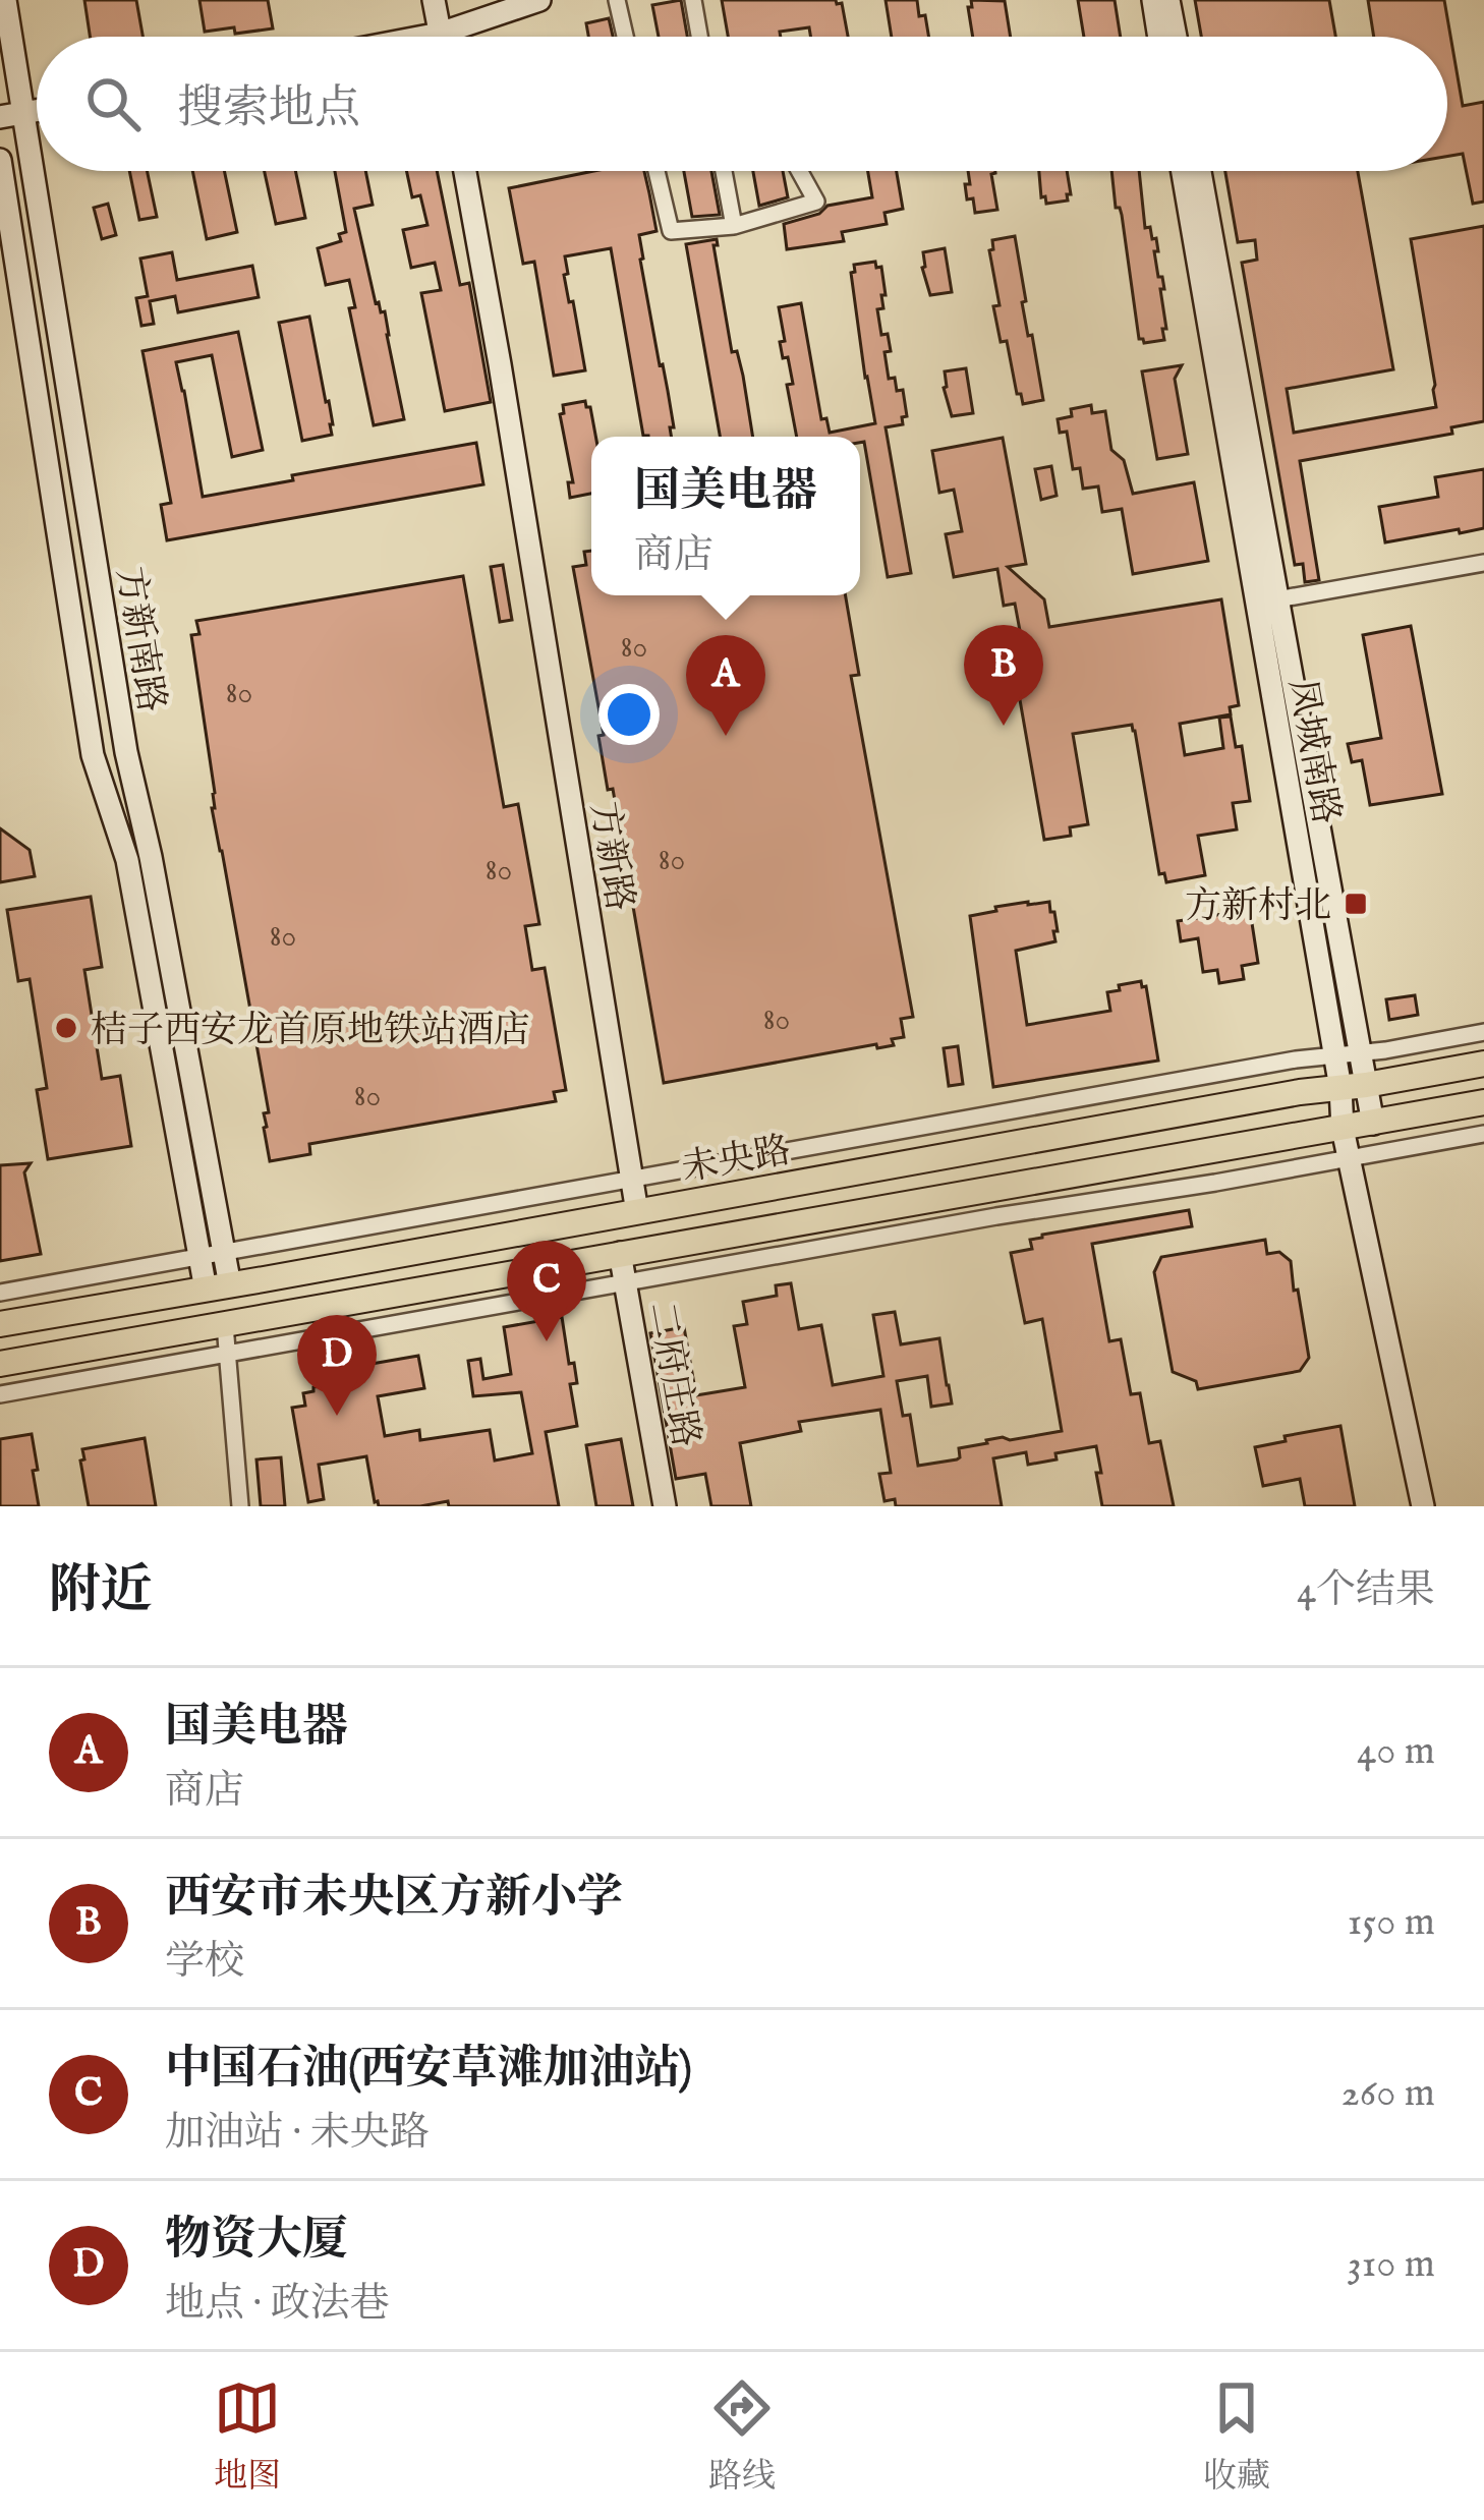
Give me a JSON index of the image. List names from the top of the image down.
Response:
{
  "streets": {
    "main road": ["未央路"],
    "street": [
      "方新南路",
      "凤城南路",
      "方新路",
      "二府庄路"
    ]
  },
  "crossings": [
    ["方新南路", "未央路"],
    ["凤城南路", "未央路"],
    ["方新路", "未央路"],
    ["未央路", "二府庄路"]
  ],
  "places": {
    "transit": ["方新村北"],
    "other": ["桔子西安龙首原地铁站酒店"]
  },
  "house_numbers": [
    "80",
    "80",
    "80",
    "80",
    "80",
    "80",
    "80"
  ],
  "page": {
    "search": "搜索地点",
    "popup": ["国美电器", "商店"],
    "pins": [
      "B",
      "A",
      "C",
      "D"
    ],
    "heading": ["附近", "4个结果"],
    "list": [
      {
        "mark": "A",
        "name": "国美电器",
        "note": "商店",
        "value": "40 m"
      },
      {
        "mark": "B",
        "name": "西安市未央区方新小学",
        "note": "学校",
        "value": "150 m"
      },
      {
        "mark": "C",
        "name": "中国石油(西安草滩加油站)",
        "note": "加油站 · 未央路",
        "value": "260 m"
      },
      {
        "mark": "D",
        "name": "物资大厦",
        "note": "地点 · 政法巷",
        "value": "310 m"
      }
    ],
    "nav": ["地图", "路线", "收藏"]
  }
}
